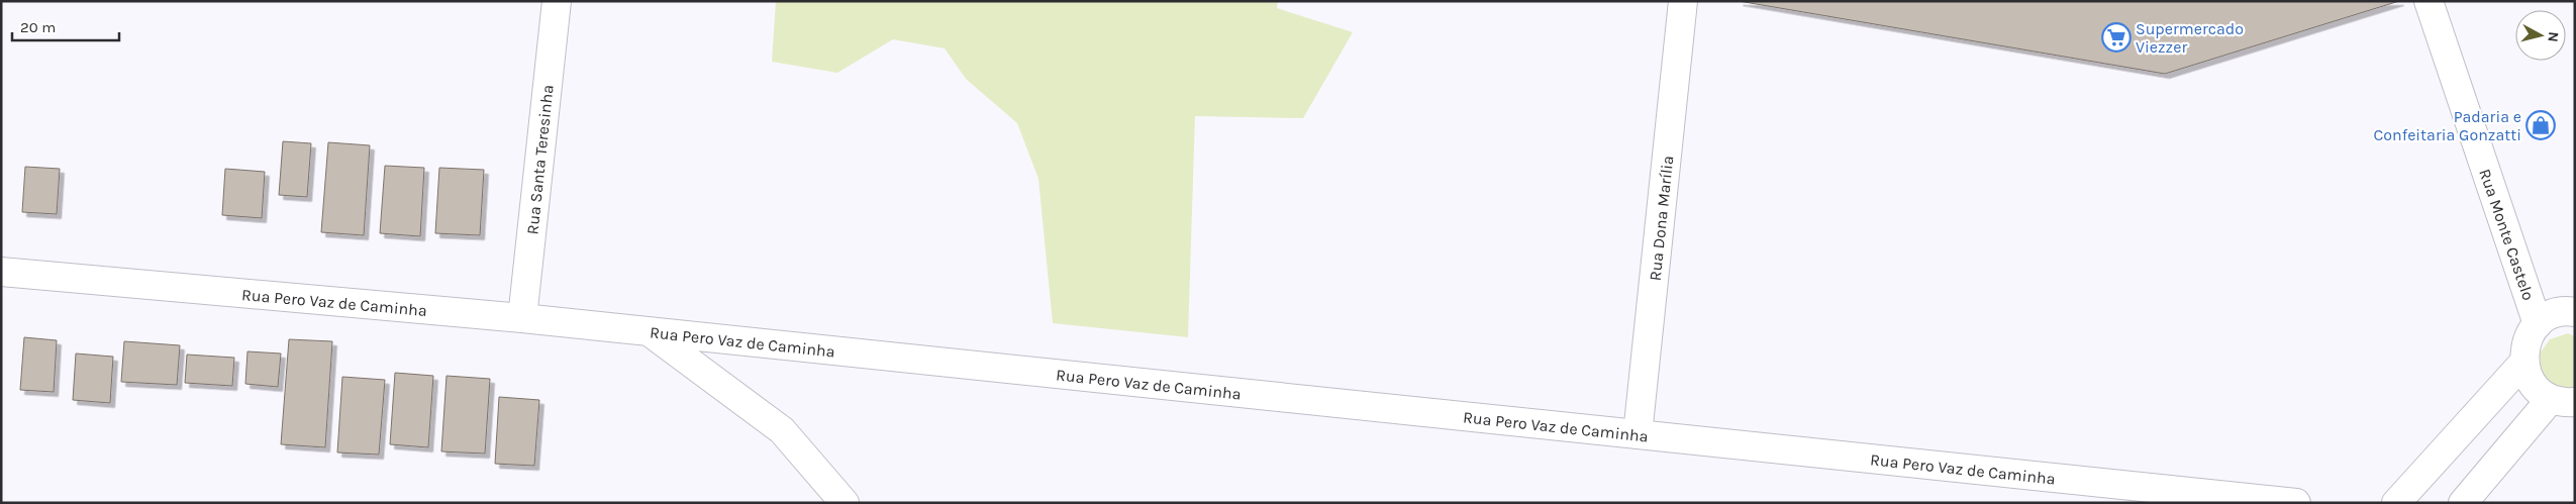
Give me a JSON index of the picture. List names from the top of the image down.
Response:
{
  "streets": {
    "street": [
      "Rua Santa Teresinha",
      "Rua Dona Marília",
      "Rua Monte Castelo",
      "Rua Pero Vaz de Caminha"
    ]
  },
  "crossings": [
    ["Rua Santa Teresinha", "Rua Pero Vaz de Caminha"],
    ["Rua Dona Marília", "Rua Pero Vaz de Caminha"]
  ],
  "places": {
    "supermarket": ["Supermercado Viezzer"],
    "shop": ["Padaria e Confeitaria Gonzatti"]
  },
  "scale_bar": "20 m",
  "north": "right"
}
